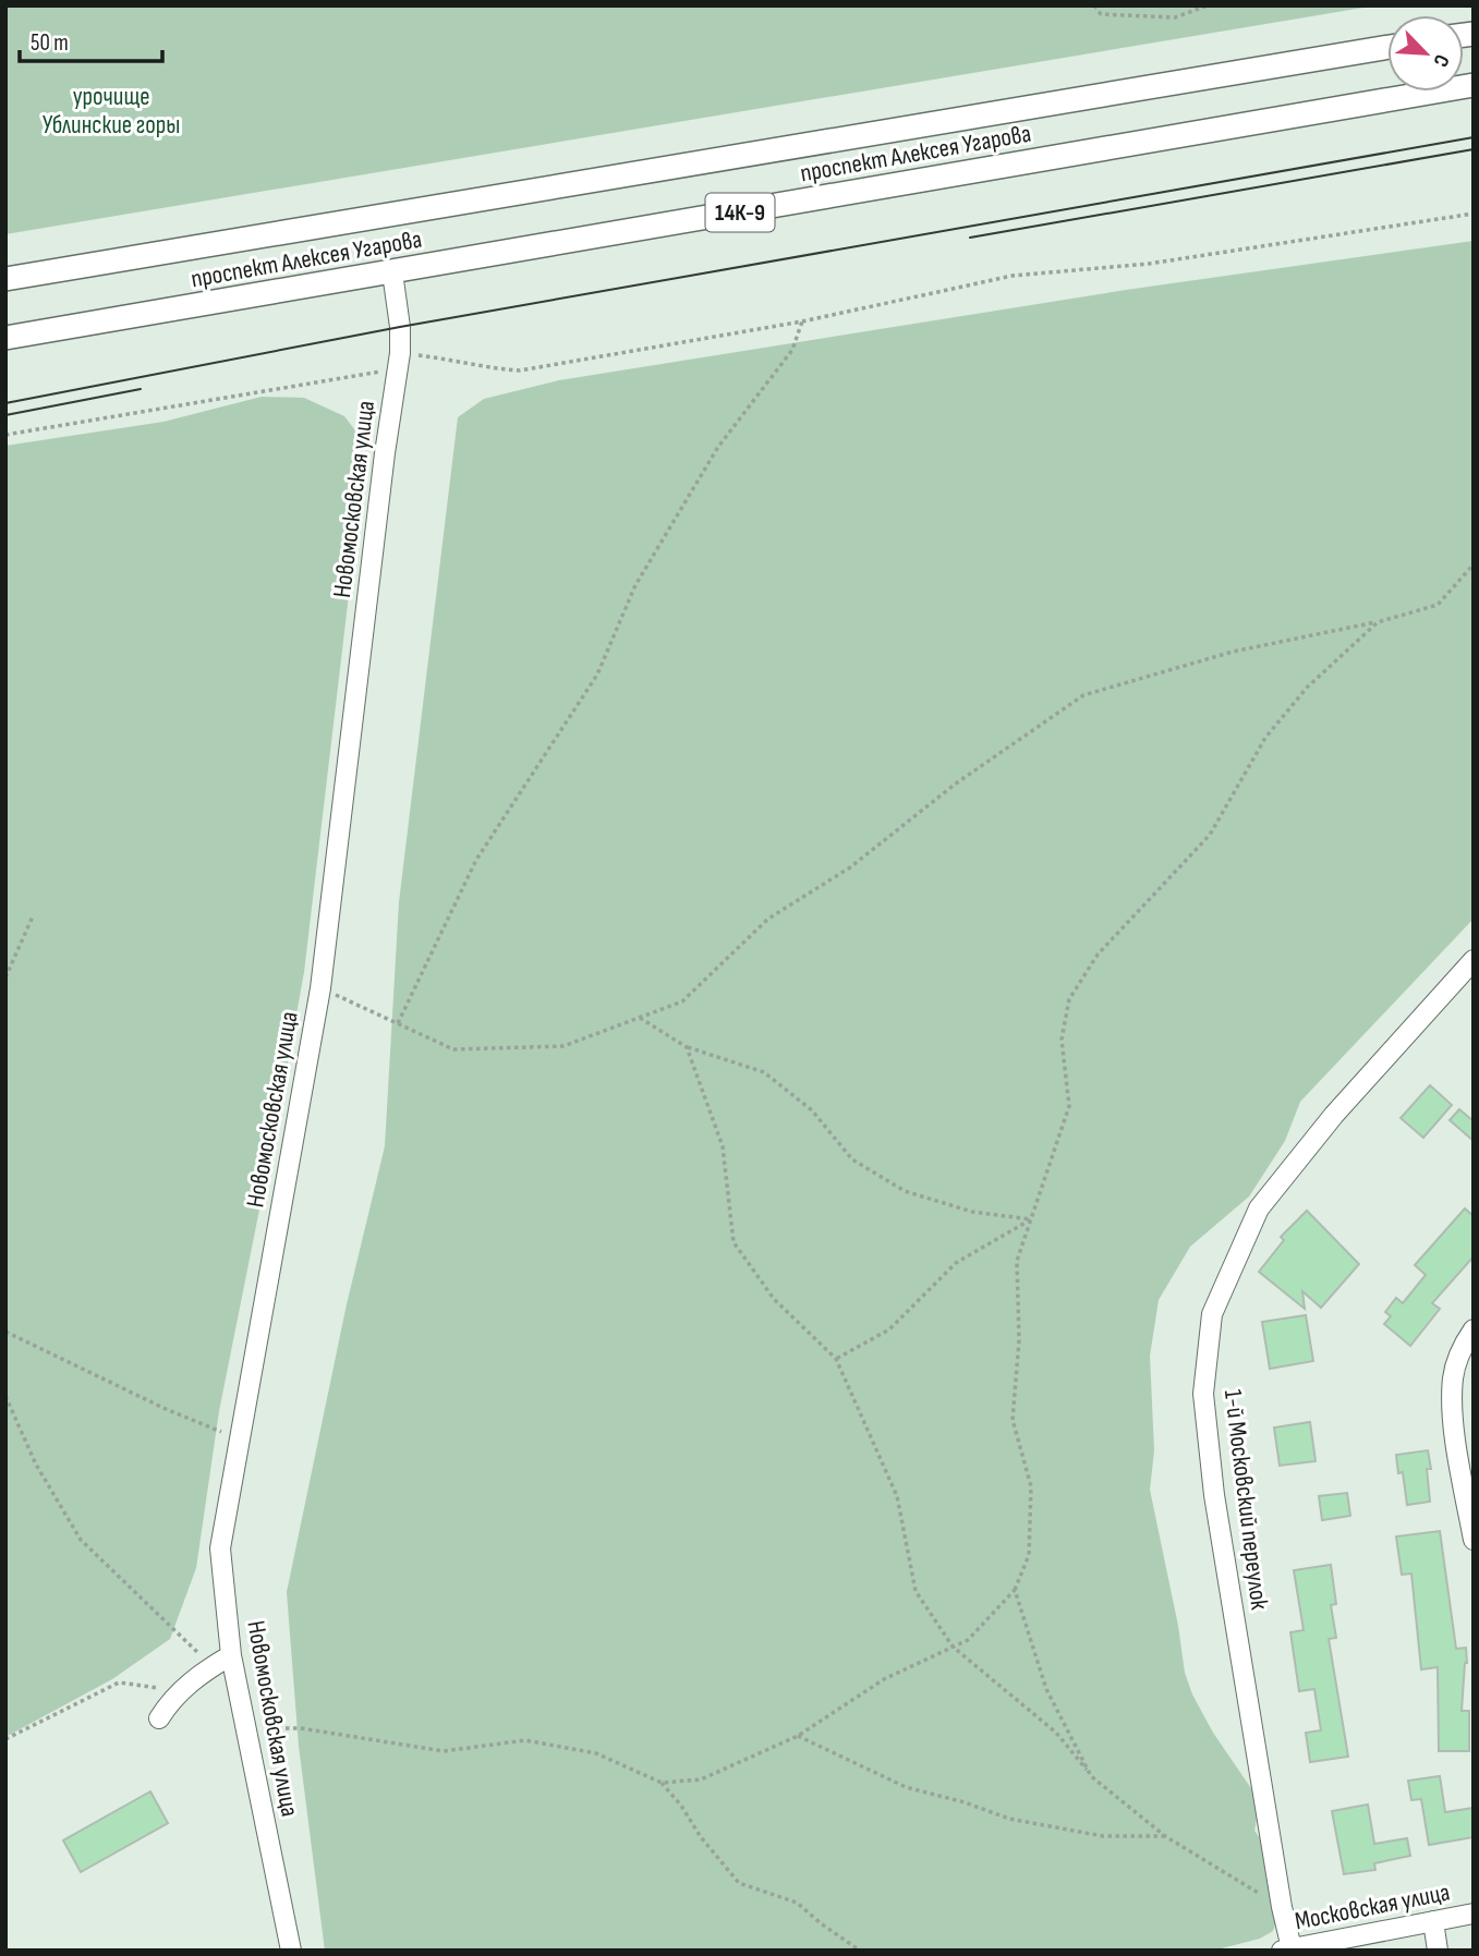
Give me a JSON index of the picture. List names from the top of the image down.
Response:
{
  "streets": {
    "main road": ["проспект Алексея Угарова", "14К-9"],
    "street": ["Новомосковская улица", "1-й Московский переулок", "Московская улица"]
  },
  "crossings": [
    ["проспект Алексея Угарова", "Новомосковская улица"],
    ["1-й Московский переулок", "Московская улица"]
  ],
  "parks": ["урочище Ублинские горы"],
  "scale_bar": "50 m",
  "north": "bottom right"
}
